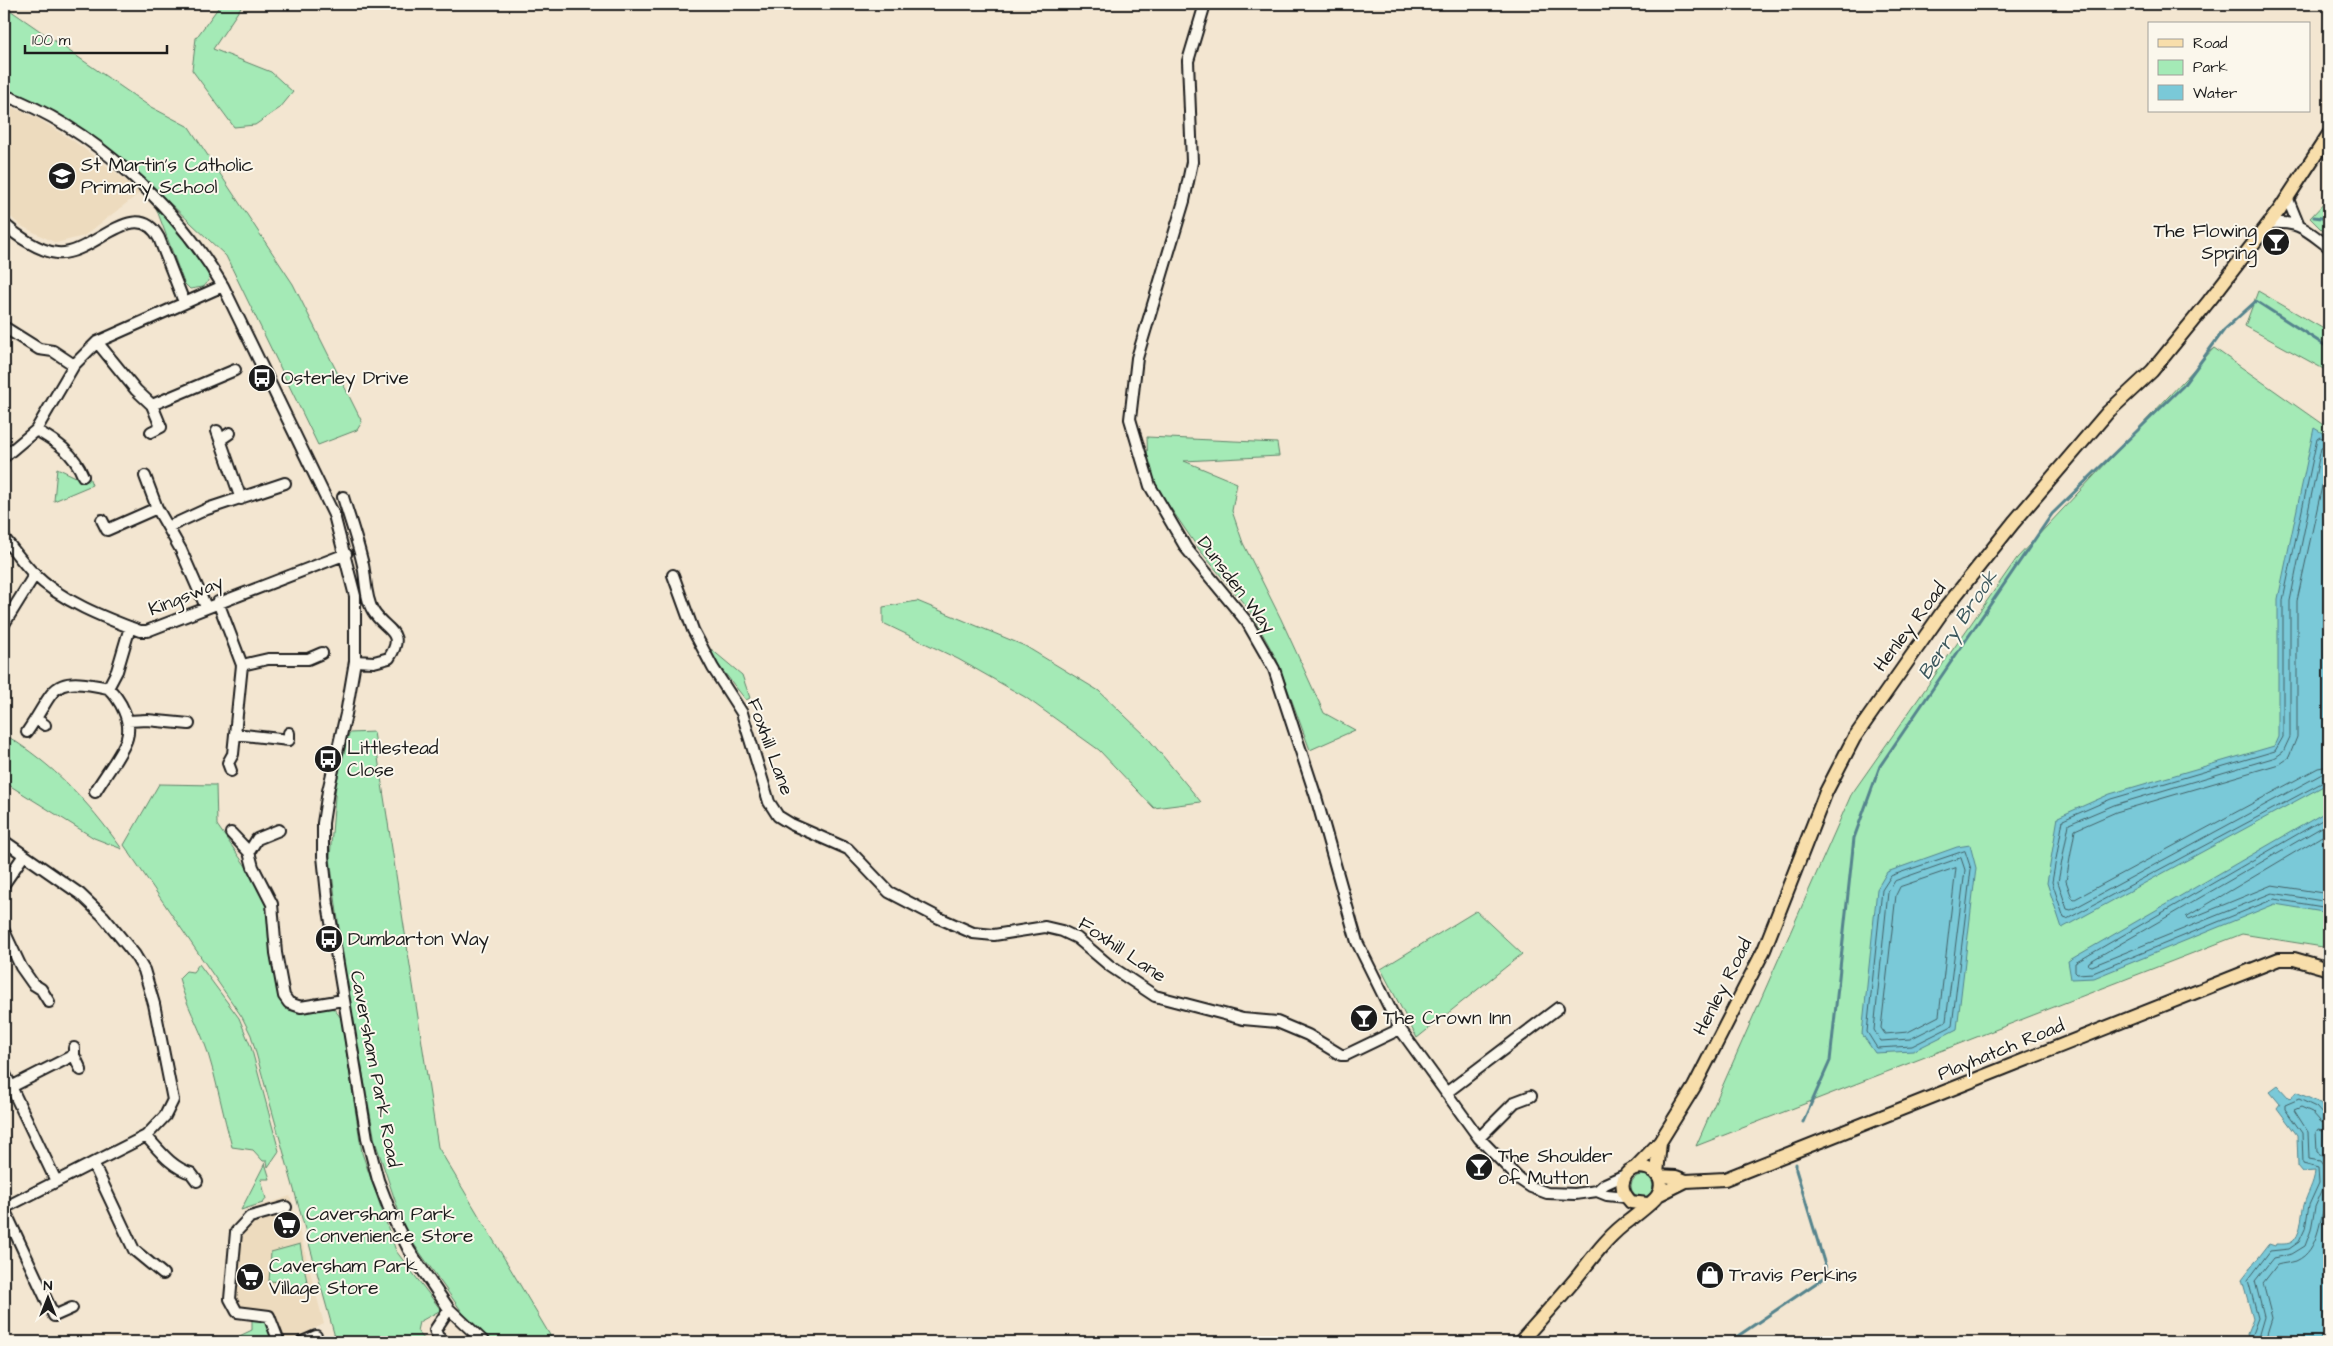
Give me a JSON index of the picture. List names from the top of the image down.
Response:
{
  "streets": {
    "main road": ["Henley Road", "Playhatch Road"],
    "street": [
      "Dunsden Way",
      "Kingsway",
      "Foxhill Lane",
      "Caversham Park Road"
    ]
  },
  "crossings": [
    ["Dunsden Way", "Henley Road"],
    ["Dunsden Way", "Foxhill Lane"],
    ["Dunsden Way", "Playhatch Road"],
    ["Kingsway", "Caversham Park Road"],
    ["Henley Road", "Playhatch Road"]
  ],
  "water": ["Berry Brook"],
  "places": {
    "school or university": ["St Martin's Catholic Primary School"],
    "bar": ["The Flowing Spring", "The Crown Inn", "The Shoulder of Mutton"],
    "bus stop": ["Osterley Drive", "Littlestead Close", "Dumbarton Way"],
    "supermarket": ["Caversham Park Convenience Store", "Caversham Park Village Store"],
    "shop": ["Travis Perkins"]
  },
  "legend": ["Road", "Park", "Water"],
  "scale_bar": "100 m",
  "north": "top"
}
